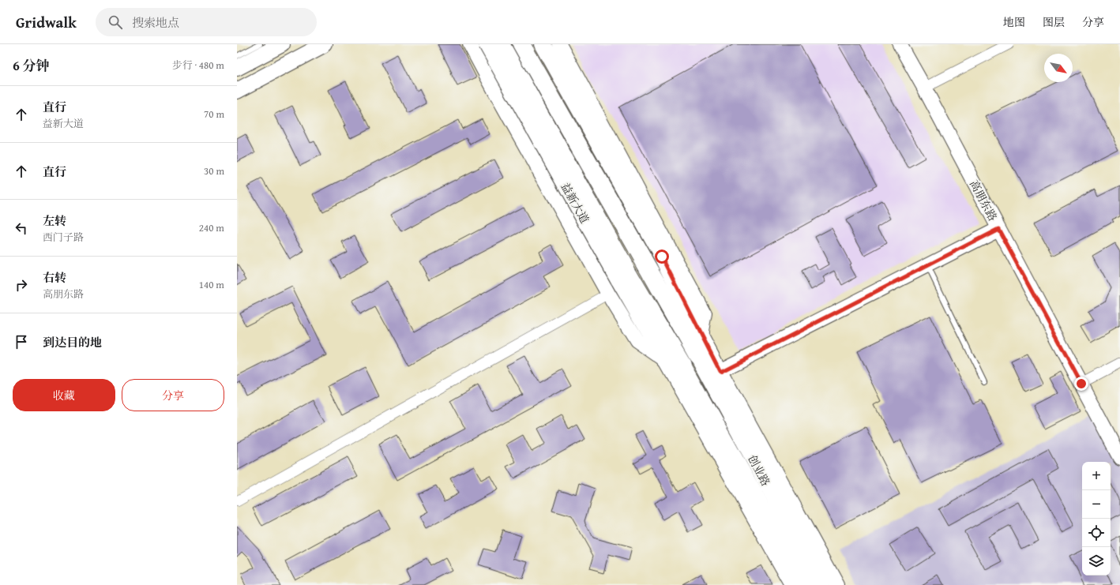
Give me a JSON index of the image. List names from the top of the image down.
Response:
{
  "streets": {
    "main road": ["益新大道", "创业路"],
    "street": ["高朋东路"]
  },
  "north": "bottom right",
  "page": {
    "header": "Gridwalk",
    "search": "搜索地点",
    "nav": ["地图", "图层", "分享"],
    "heading": ["6 分钟", "步行 · 480 m"],
    "list": [
      ["直行", "益新大道", "70 m"],
      ["直行", "30 m"],
      ["左转", "西门子路", "240 m"],
      ["右转", "高朋东路", "140 m"],
      "到达目的地"
    ],
    "buttons": ["收藏", "分享"],
    "map_buttons": ["+", "−"]
  }
}
